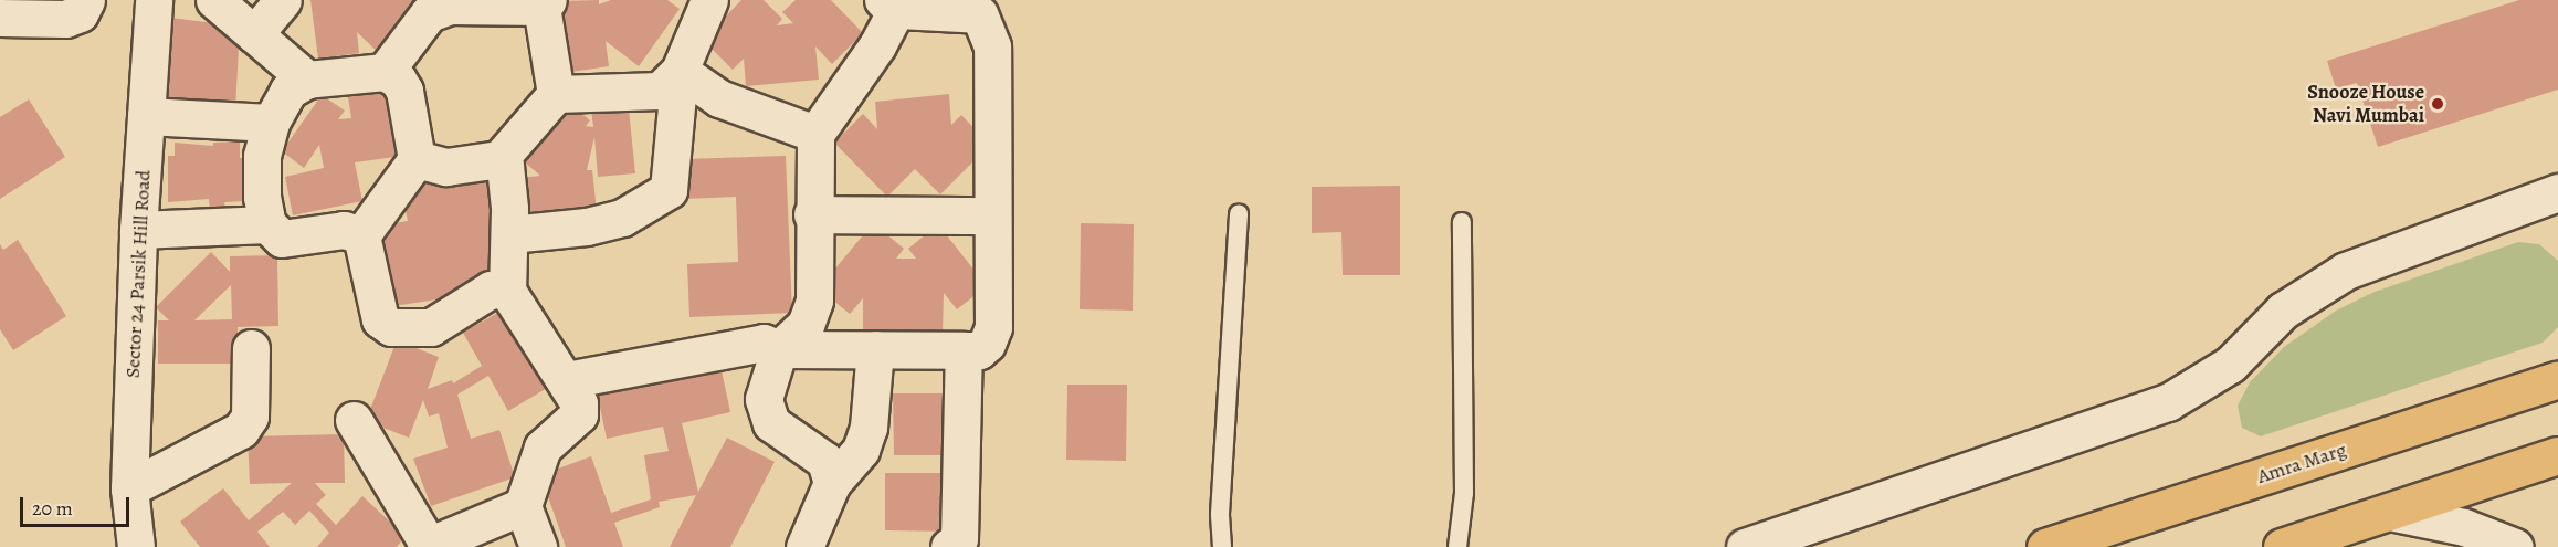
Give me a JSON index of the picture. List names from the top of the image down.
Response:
{
  "streets": {
    "highway": ["Amra Marg"],
    "street": ["Sector 24 Parsik Hill Road"]
  },
  "places": ["Snooze House Navi Mumbai"],
  "scale_bar": "20 m"
}
